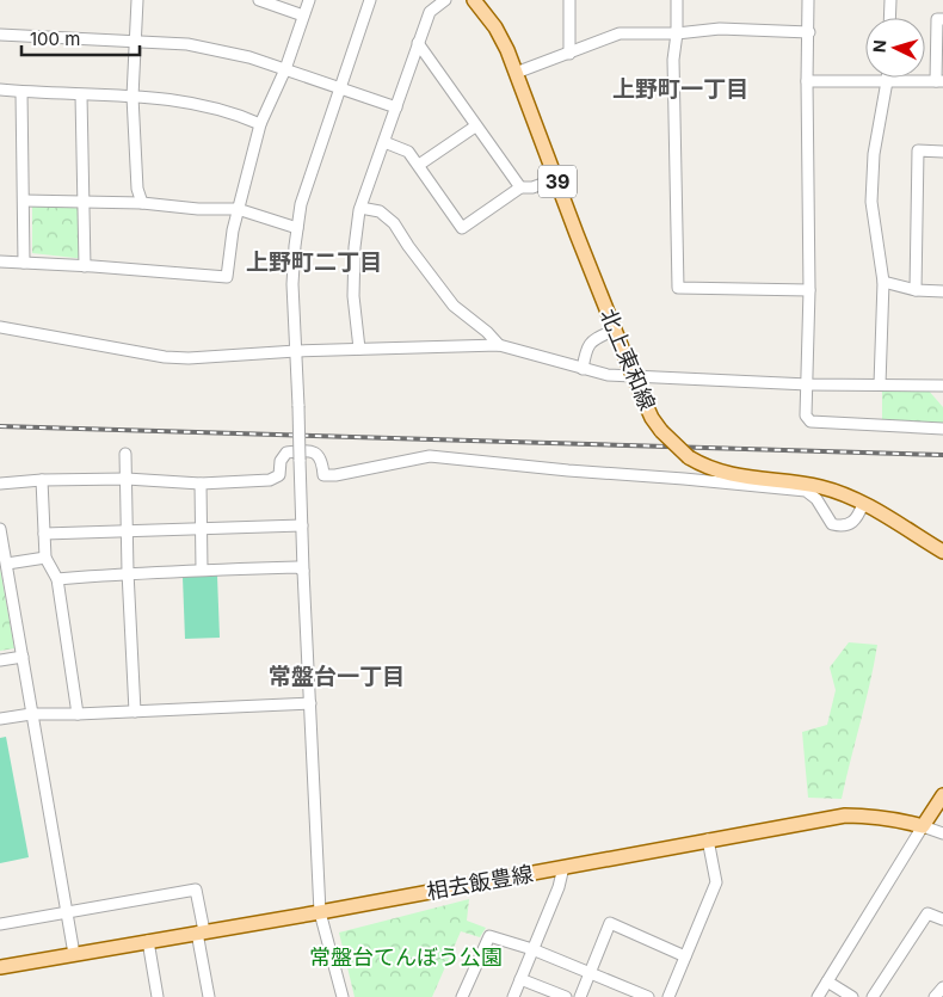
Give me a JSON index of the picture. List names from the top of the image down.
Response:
{
  "streets": {
    "main road": ["39", "北上東和線", "相去飯豊線"]
  },
  "districts": ["上野町一丁目", "上野町二丁目", "常盤台一丁目"],
  "parks": ["常盤台てんぼう公園"],
  "scale_bar": "100 m",
  "north": "left"
}
